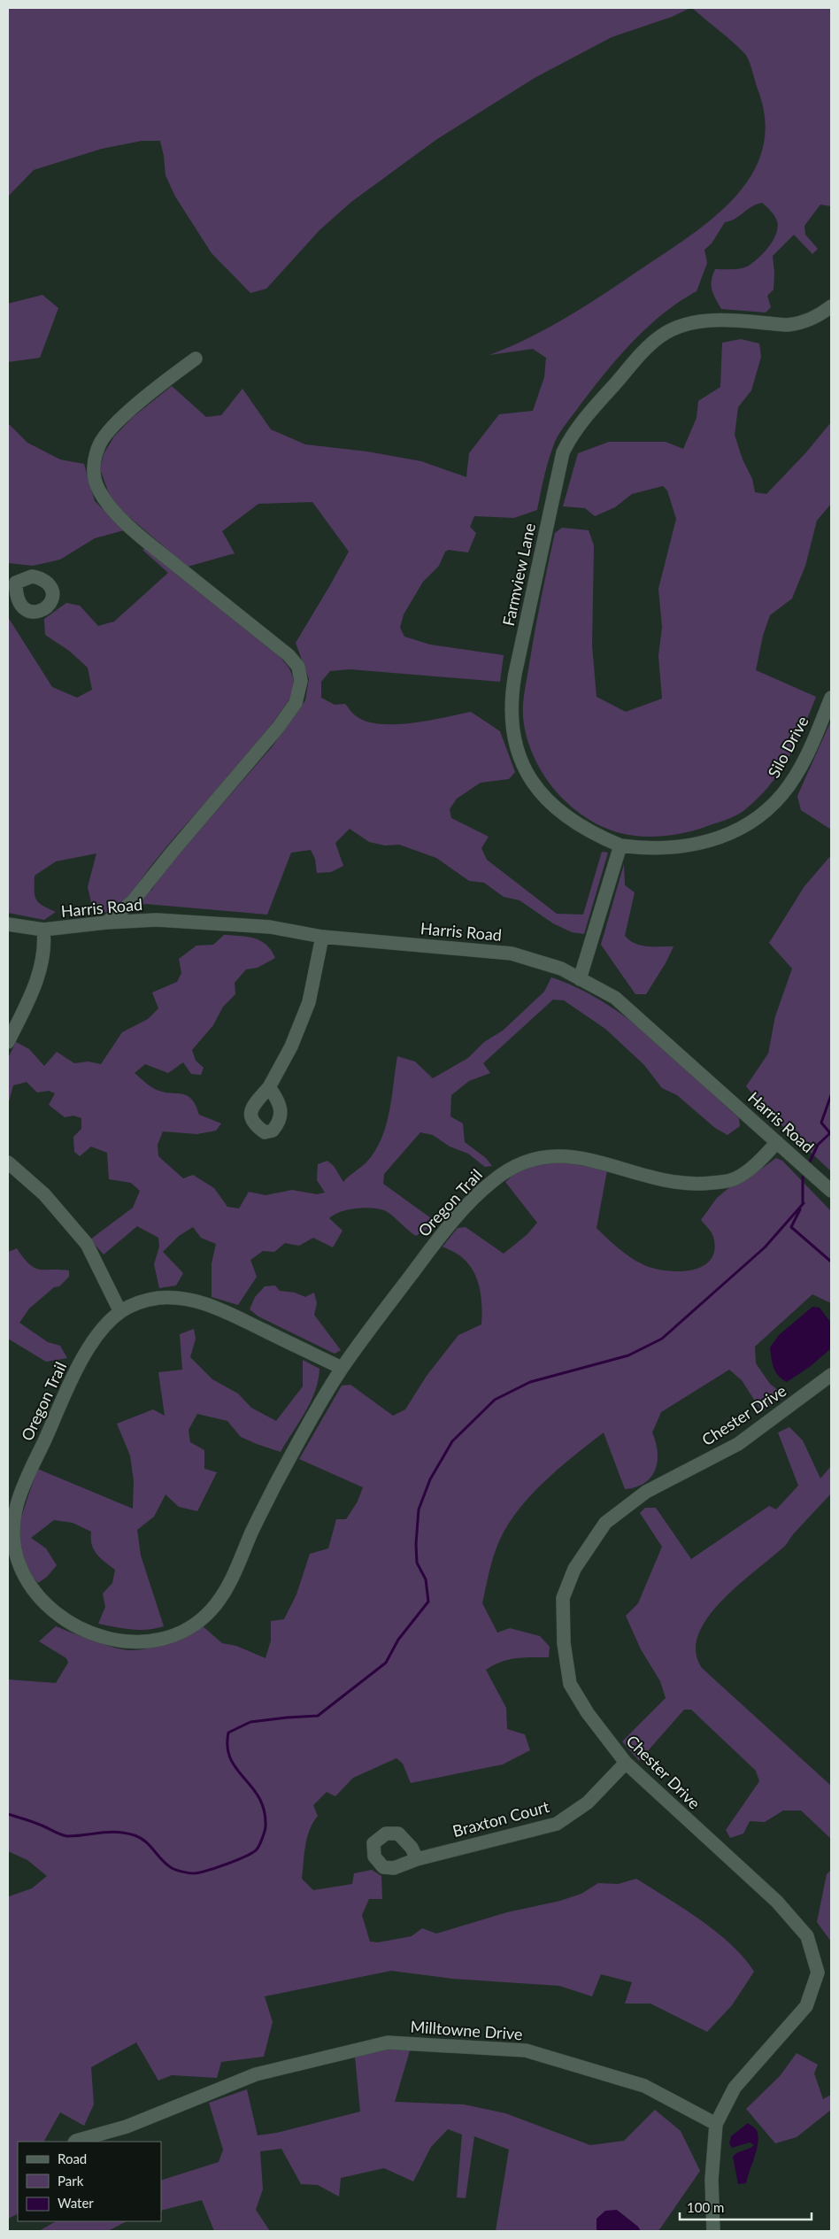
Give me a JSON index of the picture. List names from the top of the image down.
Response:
{
  "streets": {
    "street": [
      "Farmview Lane",
      "Silo Drive",
      "Harris Road",
      "Oregon Trail",
      "Chester Drive",
      "Braxton Court",
      "Milltowne Drive"
    ]
  },
  "crossings": [
    ["Farmview Lane", "Silo Drive"],
    ["Harris Road", "Oregon Trail"],
    ["Chester Drive", "Braxton Court"],
    ["Chester Drive", "Milltowne Drive"]
  ],
  "legend": ["Road", "Park", "Water"],
  "scale_bar": "100 m"
}
